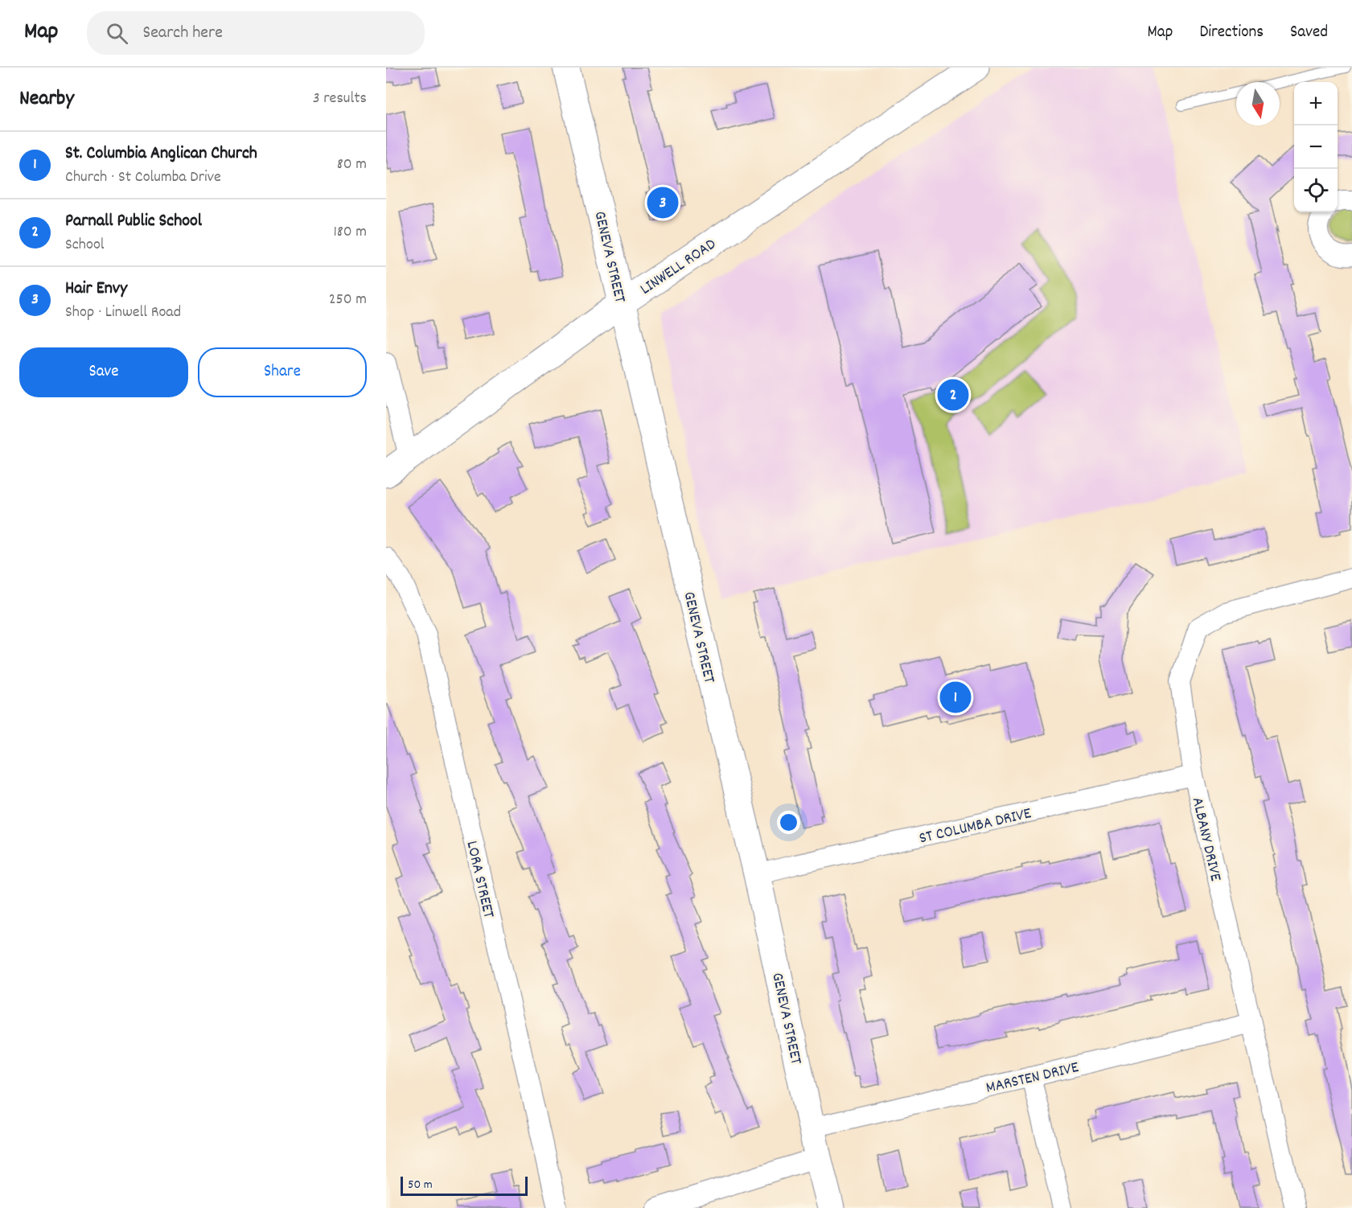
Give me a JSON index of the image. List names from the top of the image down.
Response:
{
  "streets": {
    "main road": ["GENEVA STREET", "LINWELL ROAD"],
    "street": [
      "ST COLUMBA DRIVE",
      "ALBANY DRIVE",
      "LORA STREET",
      "MARSTEN DRIVE"
    ]
  },
  "crossings": [
    ["GENEVA STREET", "LINWELL ROAD"],
    ["GENEVA STREET", "ST COLUMBA DRIVE"],
    ["GENEVA STREET", "MARSTEN DRIVE"],
    ["ST COLUMBA DRIVE", "ALBANY DRIVE"],
    ["ALBANY DRIVE", "MARSTEN DRIVE"]
  ],
  "scale_bar": "50 m",
  "north": "bottom",
  "page": {
    "header": "Map",
    "search": "Search here",
    "nav": ["Map", "Directions", "Saved"],
    "heading": ["Nearby", "3 results"],
    "map_buttons": ["+", "−"],
    "list": [
      {
        "mark": "1",
        "name": "St. Columbia Anglican Church",
        "note": "Church · St Columba Drive",
        "value": "80 m"
      },
      {
        "mark": "2",
        "name": "Parnall Public School",
        "note": "School",
        "value": "180 m"
      },
      {
        "mark": "3",
        "name": "Hair Envy",
        "note": "Shop · Linwell Road",
        "value": "250 m"
      }
    ],
    "pins": ["3", "2", "1"],
    "buttons": ["Save", "Share"],
    "scale": "50 m"
  }
}
